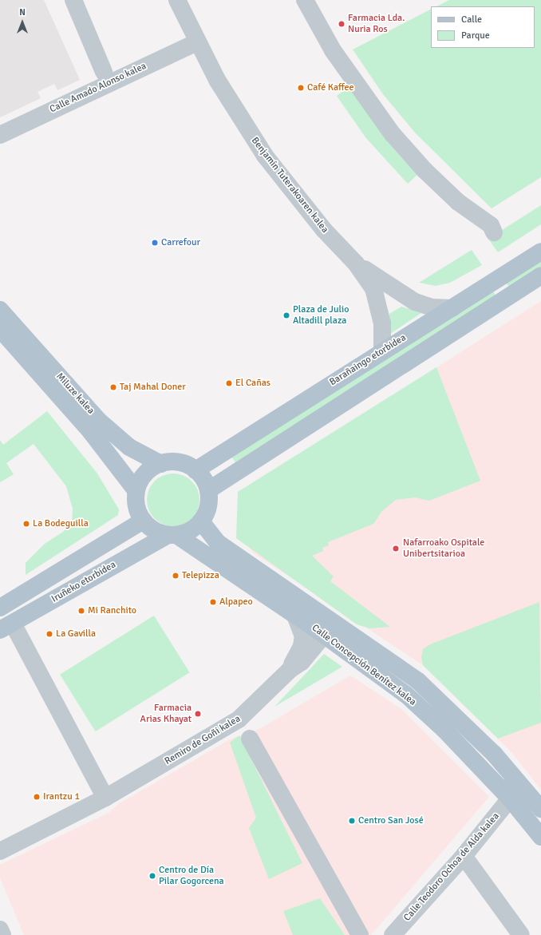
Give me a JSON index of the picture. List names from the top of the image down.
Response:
{
  "streets": {
    "main road": [
      "Barañaingo etorbidea",
      "Miluze kalea",
      "Iruñeko etorbidea",
      "Calle Concepción Benítez kalea"
    ],
    "street": [
      "Calle Amado Alonso kalea",
      "Benjamín Tuterakoaren kalea",
      "Remiro de Goñi kalea",
      "Calle Teodoro Ochoa de Alda kalea"
    ]
  },
  "crossings": [
    ["Calle Amado Alonso kalea", "Benjamín Tuterakoaren kalea"],
    ["Benjamín Tuterakoaren kalea", "Barañaingo etorbidea"],
    ["Barañaingo etorbidea", "Miluze kalea"],
    ["Barañaingo etorbidea", "Iruñeko etorbidea"],
    ["Barañaingo etorbidea", "Calle Concepción Benítez kalea"],
    ["Miluze kalea", "Iruñeko etorbidea"],
    ["Miluze kalea", "Calle Concepción Benítez kalea"],
    ["Iruñeko etorbidea", "Calle Concepción Benítez kalea"],
    ["Calle Concepción Benítez kalea", "Remiro de Goñi kalea"],
    ["Calle Concepción Benítez kalea", "Calle Teodoro Ochoa de Alda kalea"]
  ],
  "places": [
    "Farmacia Lda. Nuria Ros",
    "Café Kaffee",
    "Carrefour",
    "Plaza de Julio Altadill plaza",
    "El Cañas",
    "Taj Mahal Doner",
    "La Bodeguilla",
    "Nafarroako Ospitale Unibertsitarioa",
    "Telepizza",
    "Alpapeo",
    "Mi Ranchito",
    "La Gavilla",
    "Farmacia Arias Khayat",
    "Irantzu 1",
    "Centro San José",
    "Centro de Día Pilar Gogorcena"
  ],
  "legend": ["Calle", "Parque"],
  "north": "top"
}
